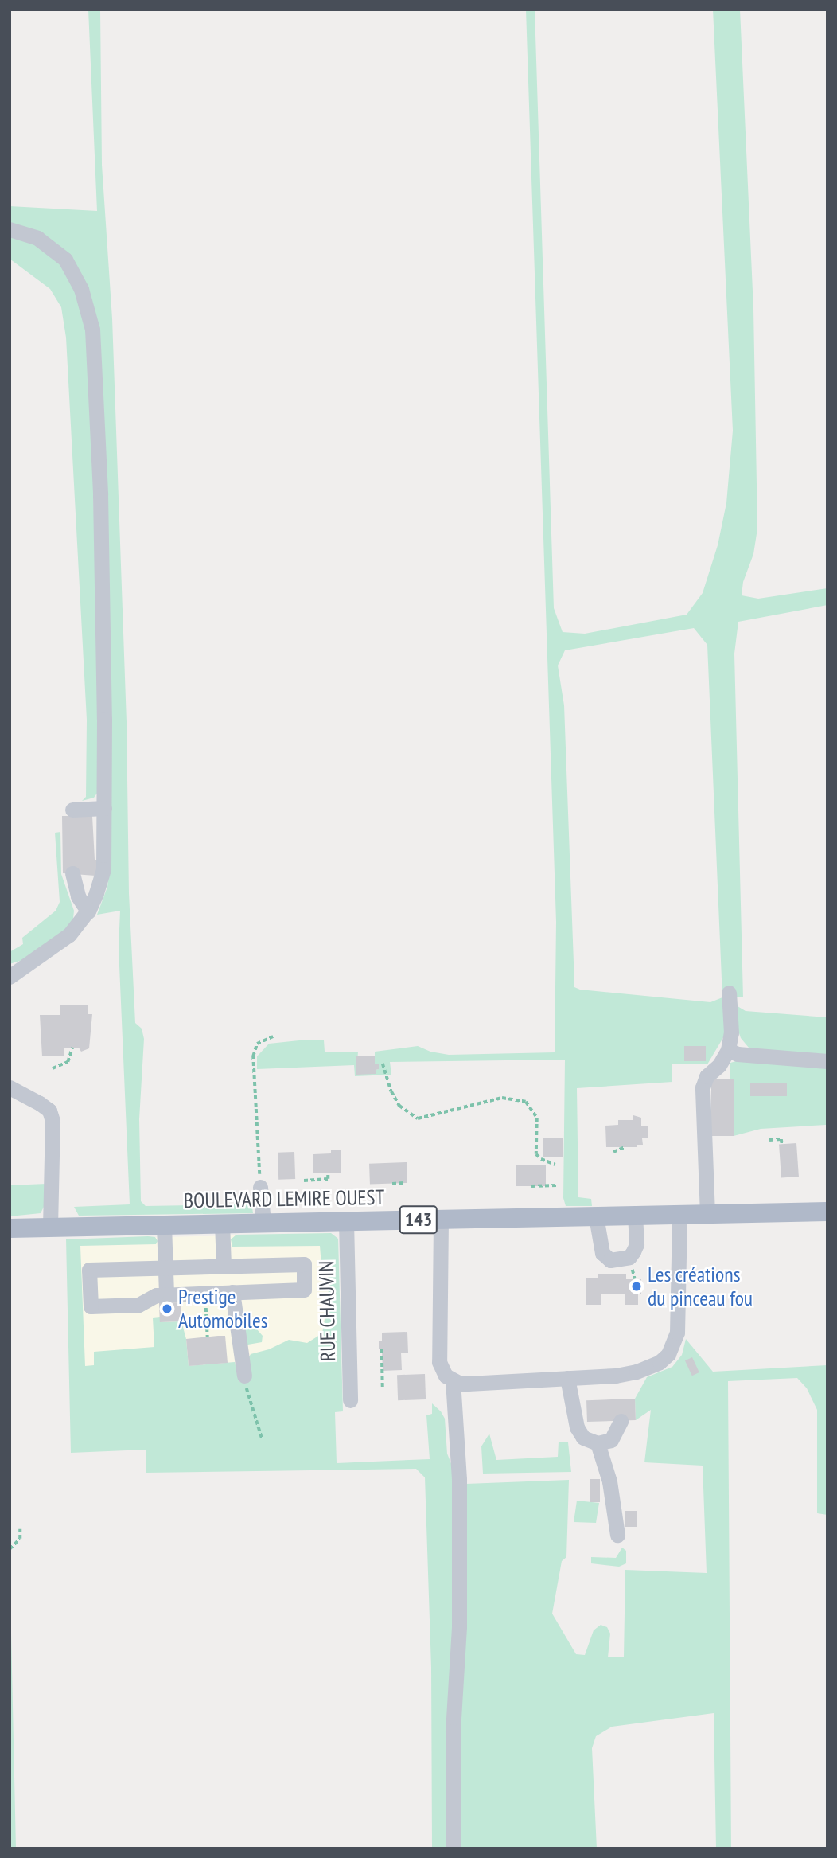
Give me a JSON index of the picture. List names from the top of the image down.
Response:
{
  "streets": {
    "main road": ["BOULEVARD LEMIRE OUEST", "143"],
    "street": ["RUE CHAUVIN"]
  },
  "crossings": [
    ["BOULEVARD LEMIRE OUEST", "RUE CHAUVIN"]
  ],
  "places": ["Les créations du pinceau fou", "Prestige Automobiles"]
}
